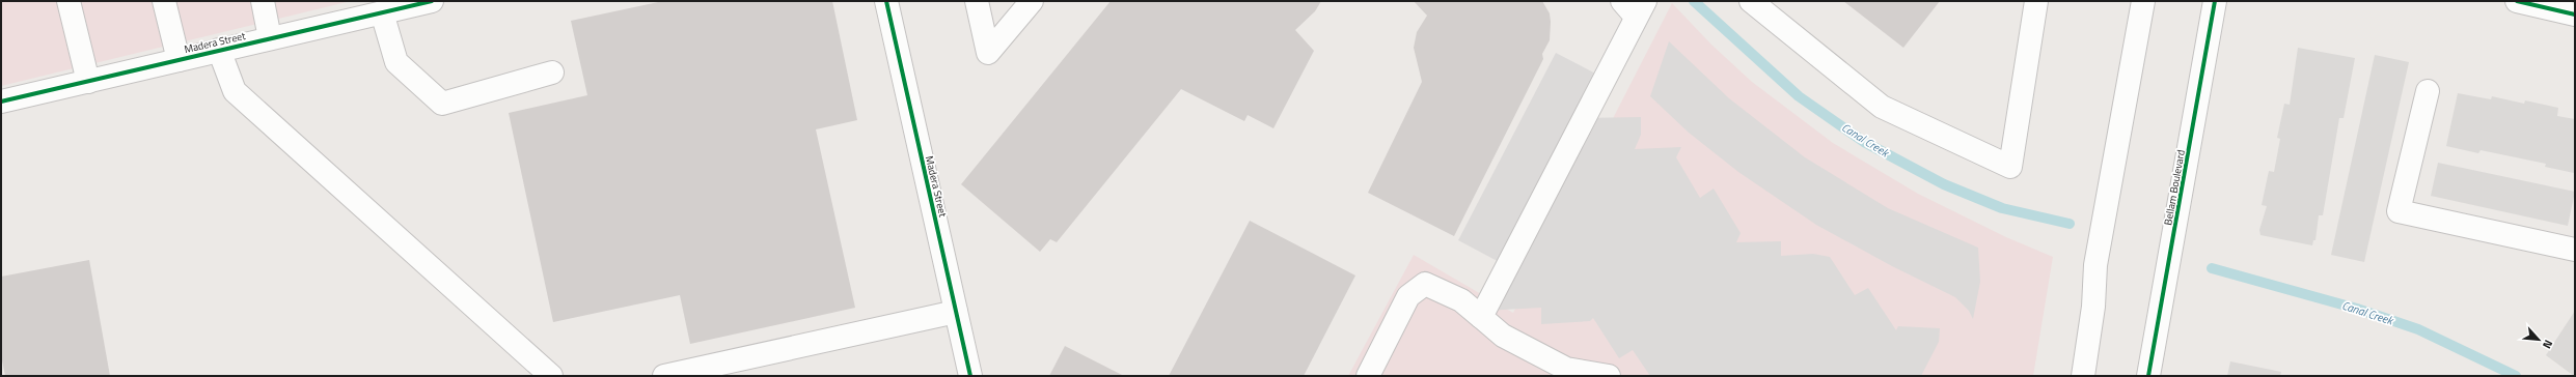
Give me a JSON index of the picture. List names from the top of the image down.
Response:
{
  "streets": {
    "street": ["Madera Street", "Bellam Boulevard"]
  },
  "water": ["Canal Creek"],
  "north": "bottom right"
}
